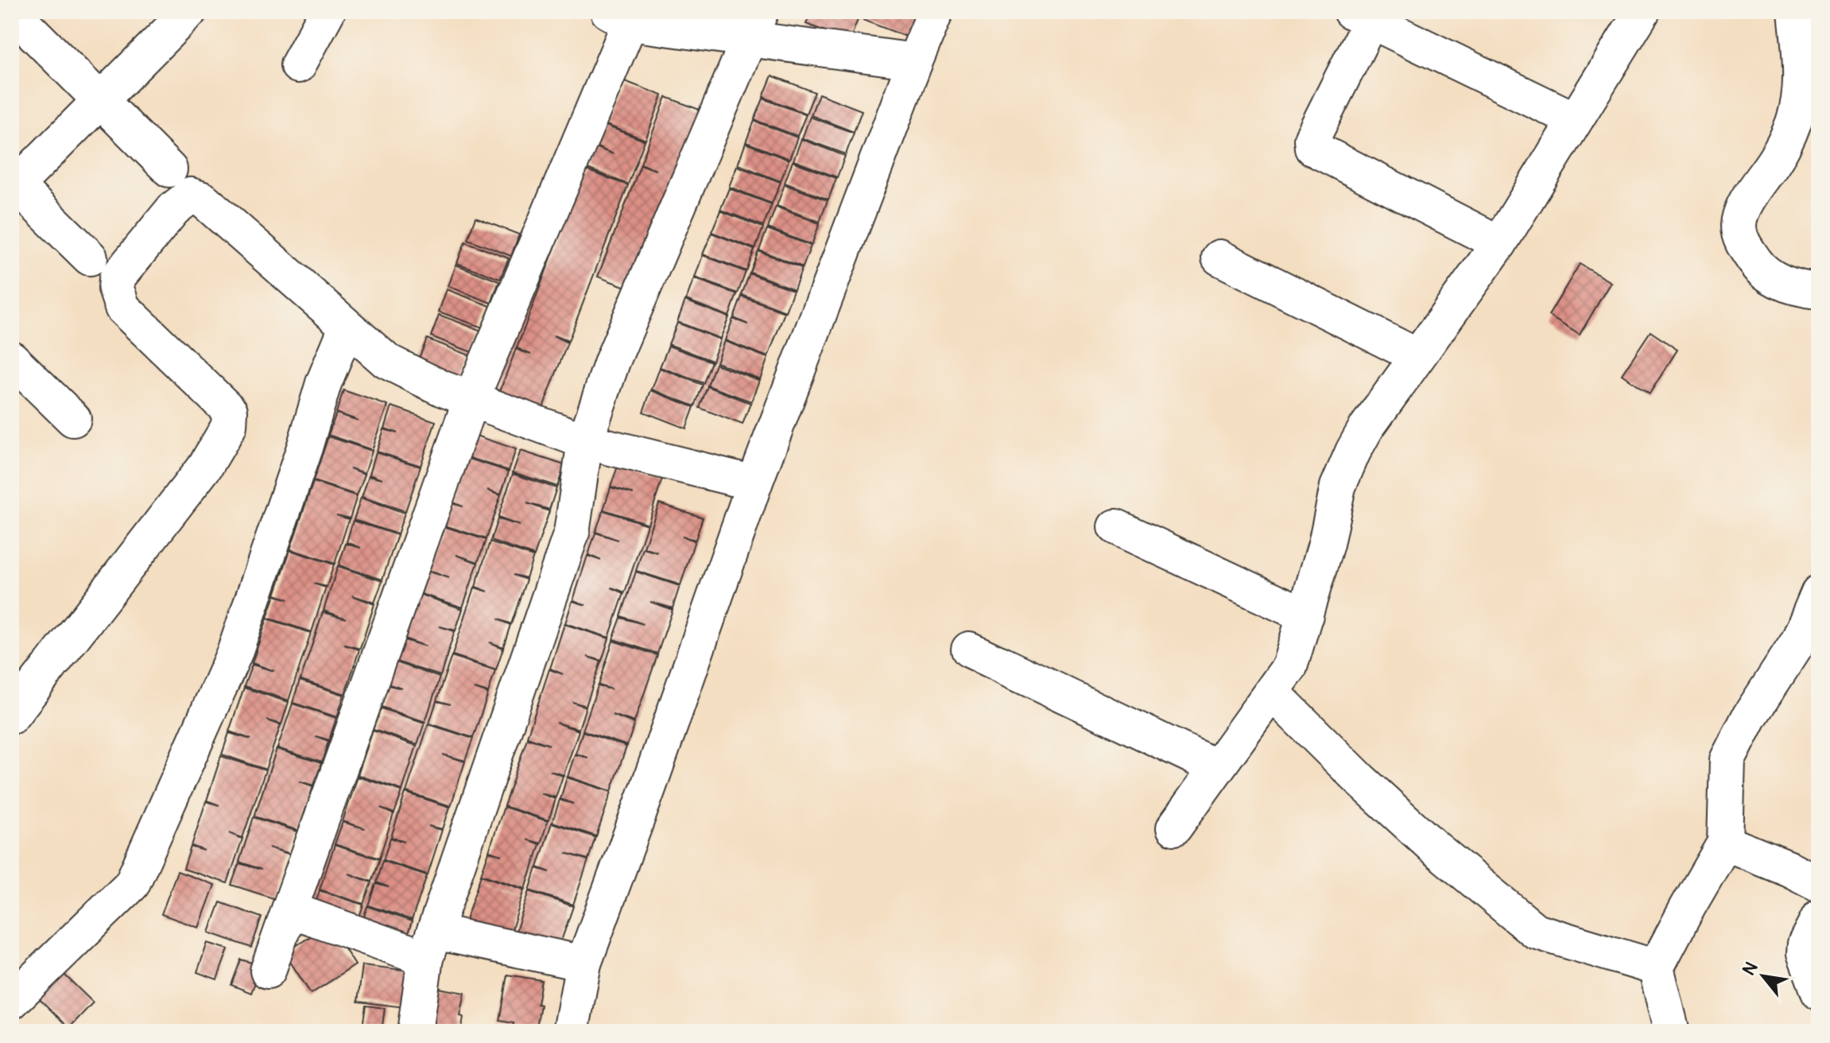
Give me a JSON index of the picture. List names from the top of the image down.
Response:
{
  "north": "top left"
}
